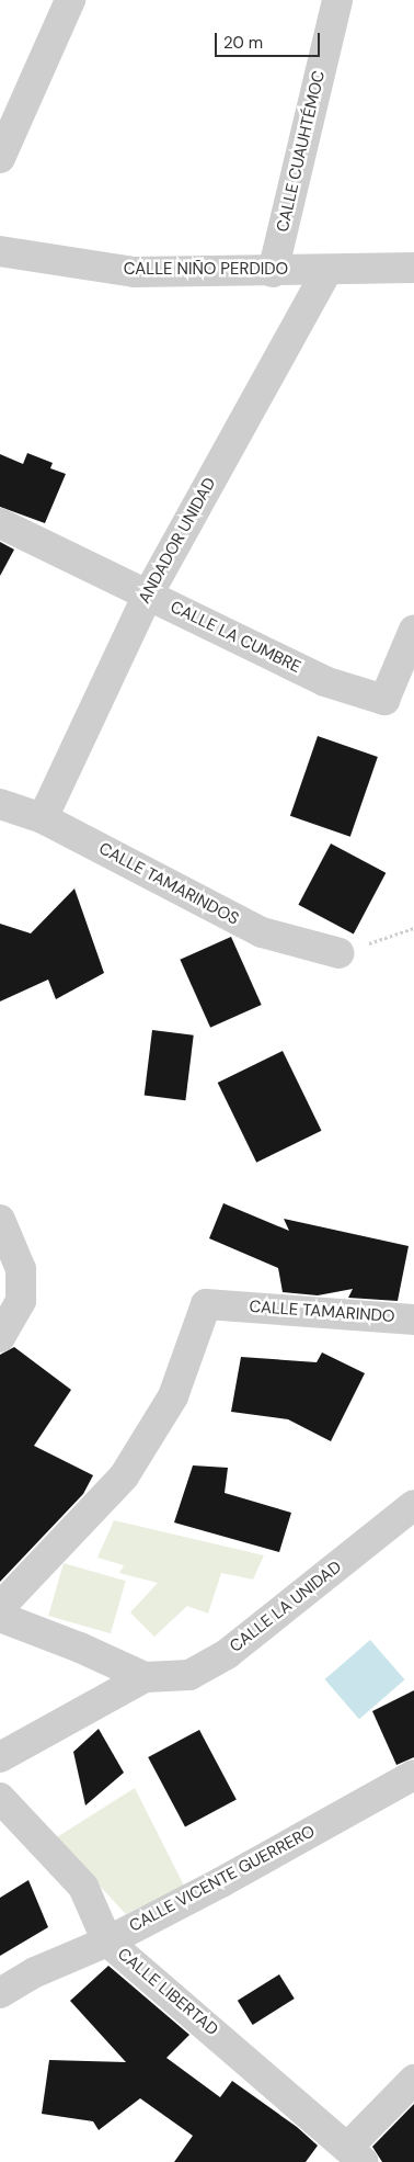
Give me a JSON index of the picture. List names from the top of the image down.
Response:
{
  "streets": {
    "street": [
      "CALLE CUAUHTÉMOC",
      "CALLE NIÑO PERDIDO",
      "ANDADOR UNIDAD",
      "CALLE LA CUMBRE",
      "CALLE TAMARINDOS",
      "CALLE TAMARINDO",
      "CALLE LA UNIDAD",
      "CALLE VICENTE GUERRERO",
      "CALLE LIBERTAD"
    ]
  },
  "crossings": [
    ["CALLE CUAUHTÉMOC", "CALLE NIÑO PERDIDO"],
    ["CALLE NIÑO PERDIDO", "ANDADOR UNIDAD"],
    ["ANDADOR UNIDAD", "CALLE LA CUMBRE"],
    ["ANDADOR UNIDAD", "CALLE TAMARINDOS"],
    ["CALLE VICENTE GUERRERO", "CALLE LIBERTAD"]
  ],
  "scale_bar": "20 m"
}
